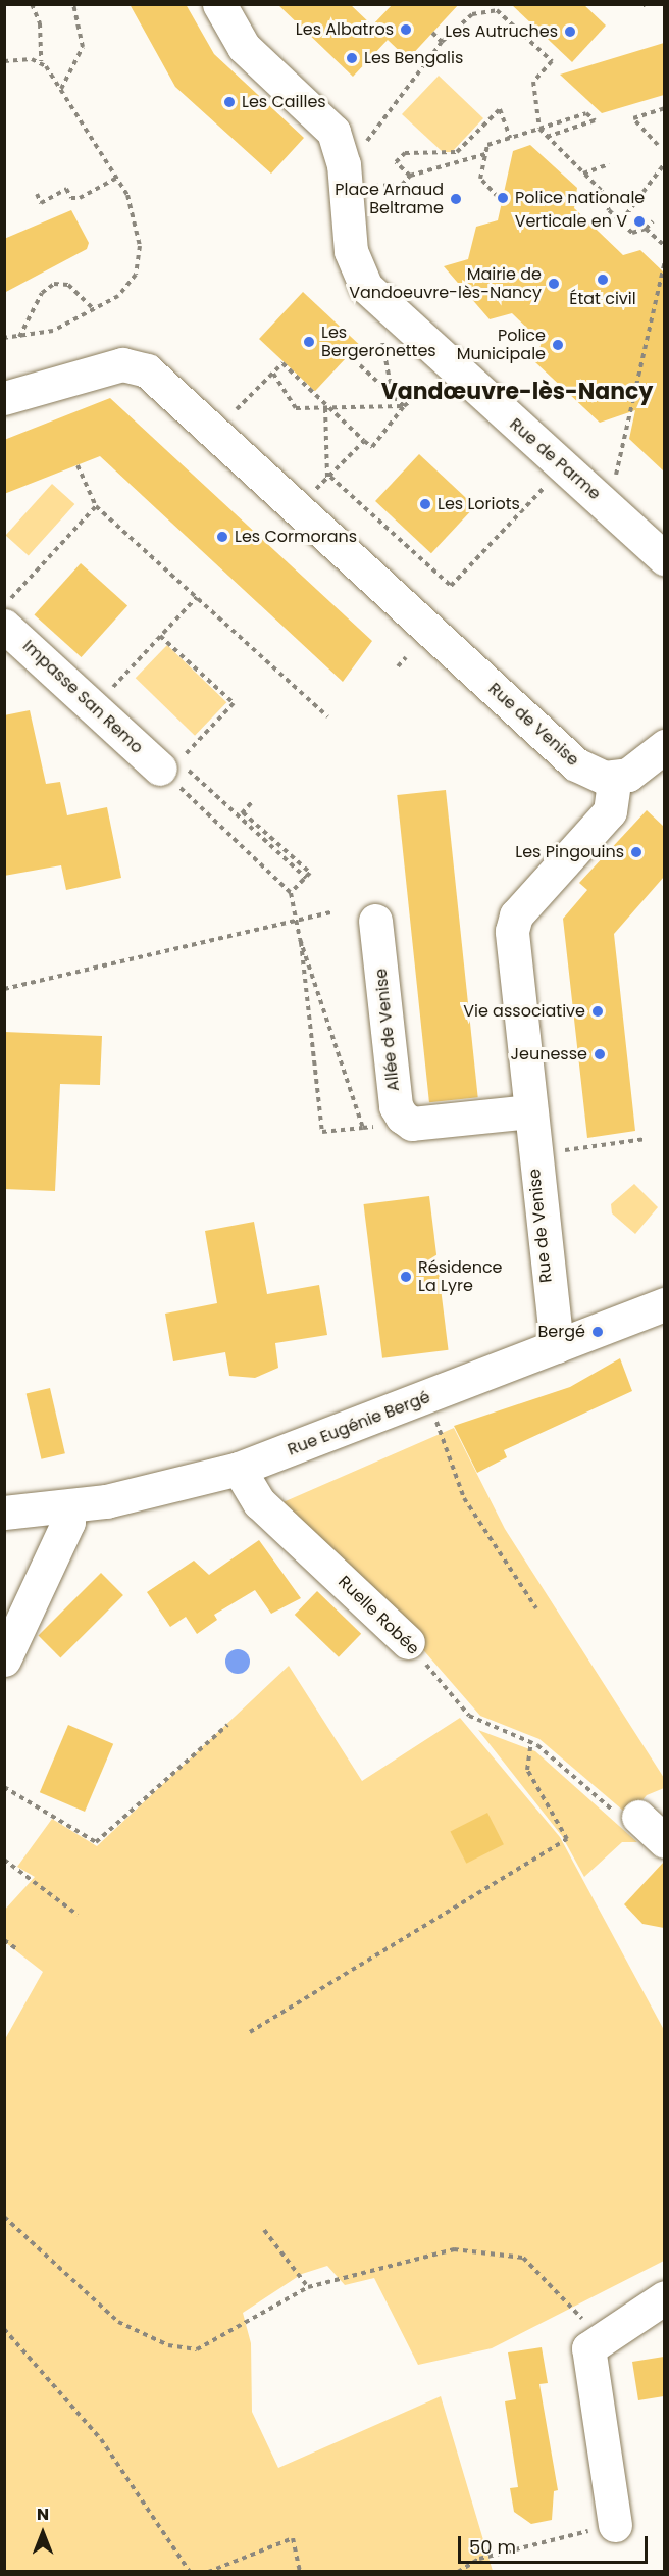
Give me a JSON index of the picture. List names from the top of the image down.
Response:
{
  "streets": {
    "street": [
      "Rue de Parme",
      "Impasse San Remo",
      "Rue de Venise",
      "Allée de Venise",
      "Rue Eugénie Bergé",
      "Ruelle Robée"
    ]
  },
  "crossings": [
    ["Rue de Venise", "Rue Eugénie Bergé"],
    ["Rue Eugénie Bergé", "Ruelle Robée"]
  ],
  "districts": ["Vandœuvre-lès-Nancy"],
  "places": [
    "Les Albatros",
    "Les Autruches",
    "Les Bengalis",
    "Les Cailles",
    "Police nationale",
    "Place Arnaud Beltrame",
    "Verticale en V",
    "État civil",
    "Mairie de Vandoeuvre-lès-Nancy",
    "Les Bergeronettes",
    "Police Municipale",
    "Les Loriots",
    "Les Cormorans",
    "Les Pingouins",
    "Vie associative",
    "Jeunesse",
    "Résidence La Lyre",
    "Bergé"
  ],
  "scale_bar": "50 m",
  "north": "top"
}
